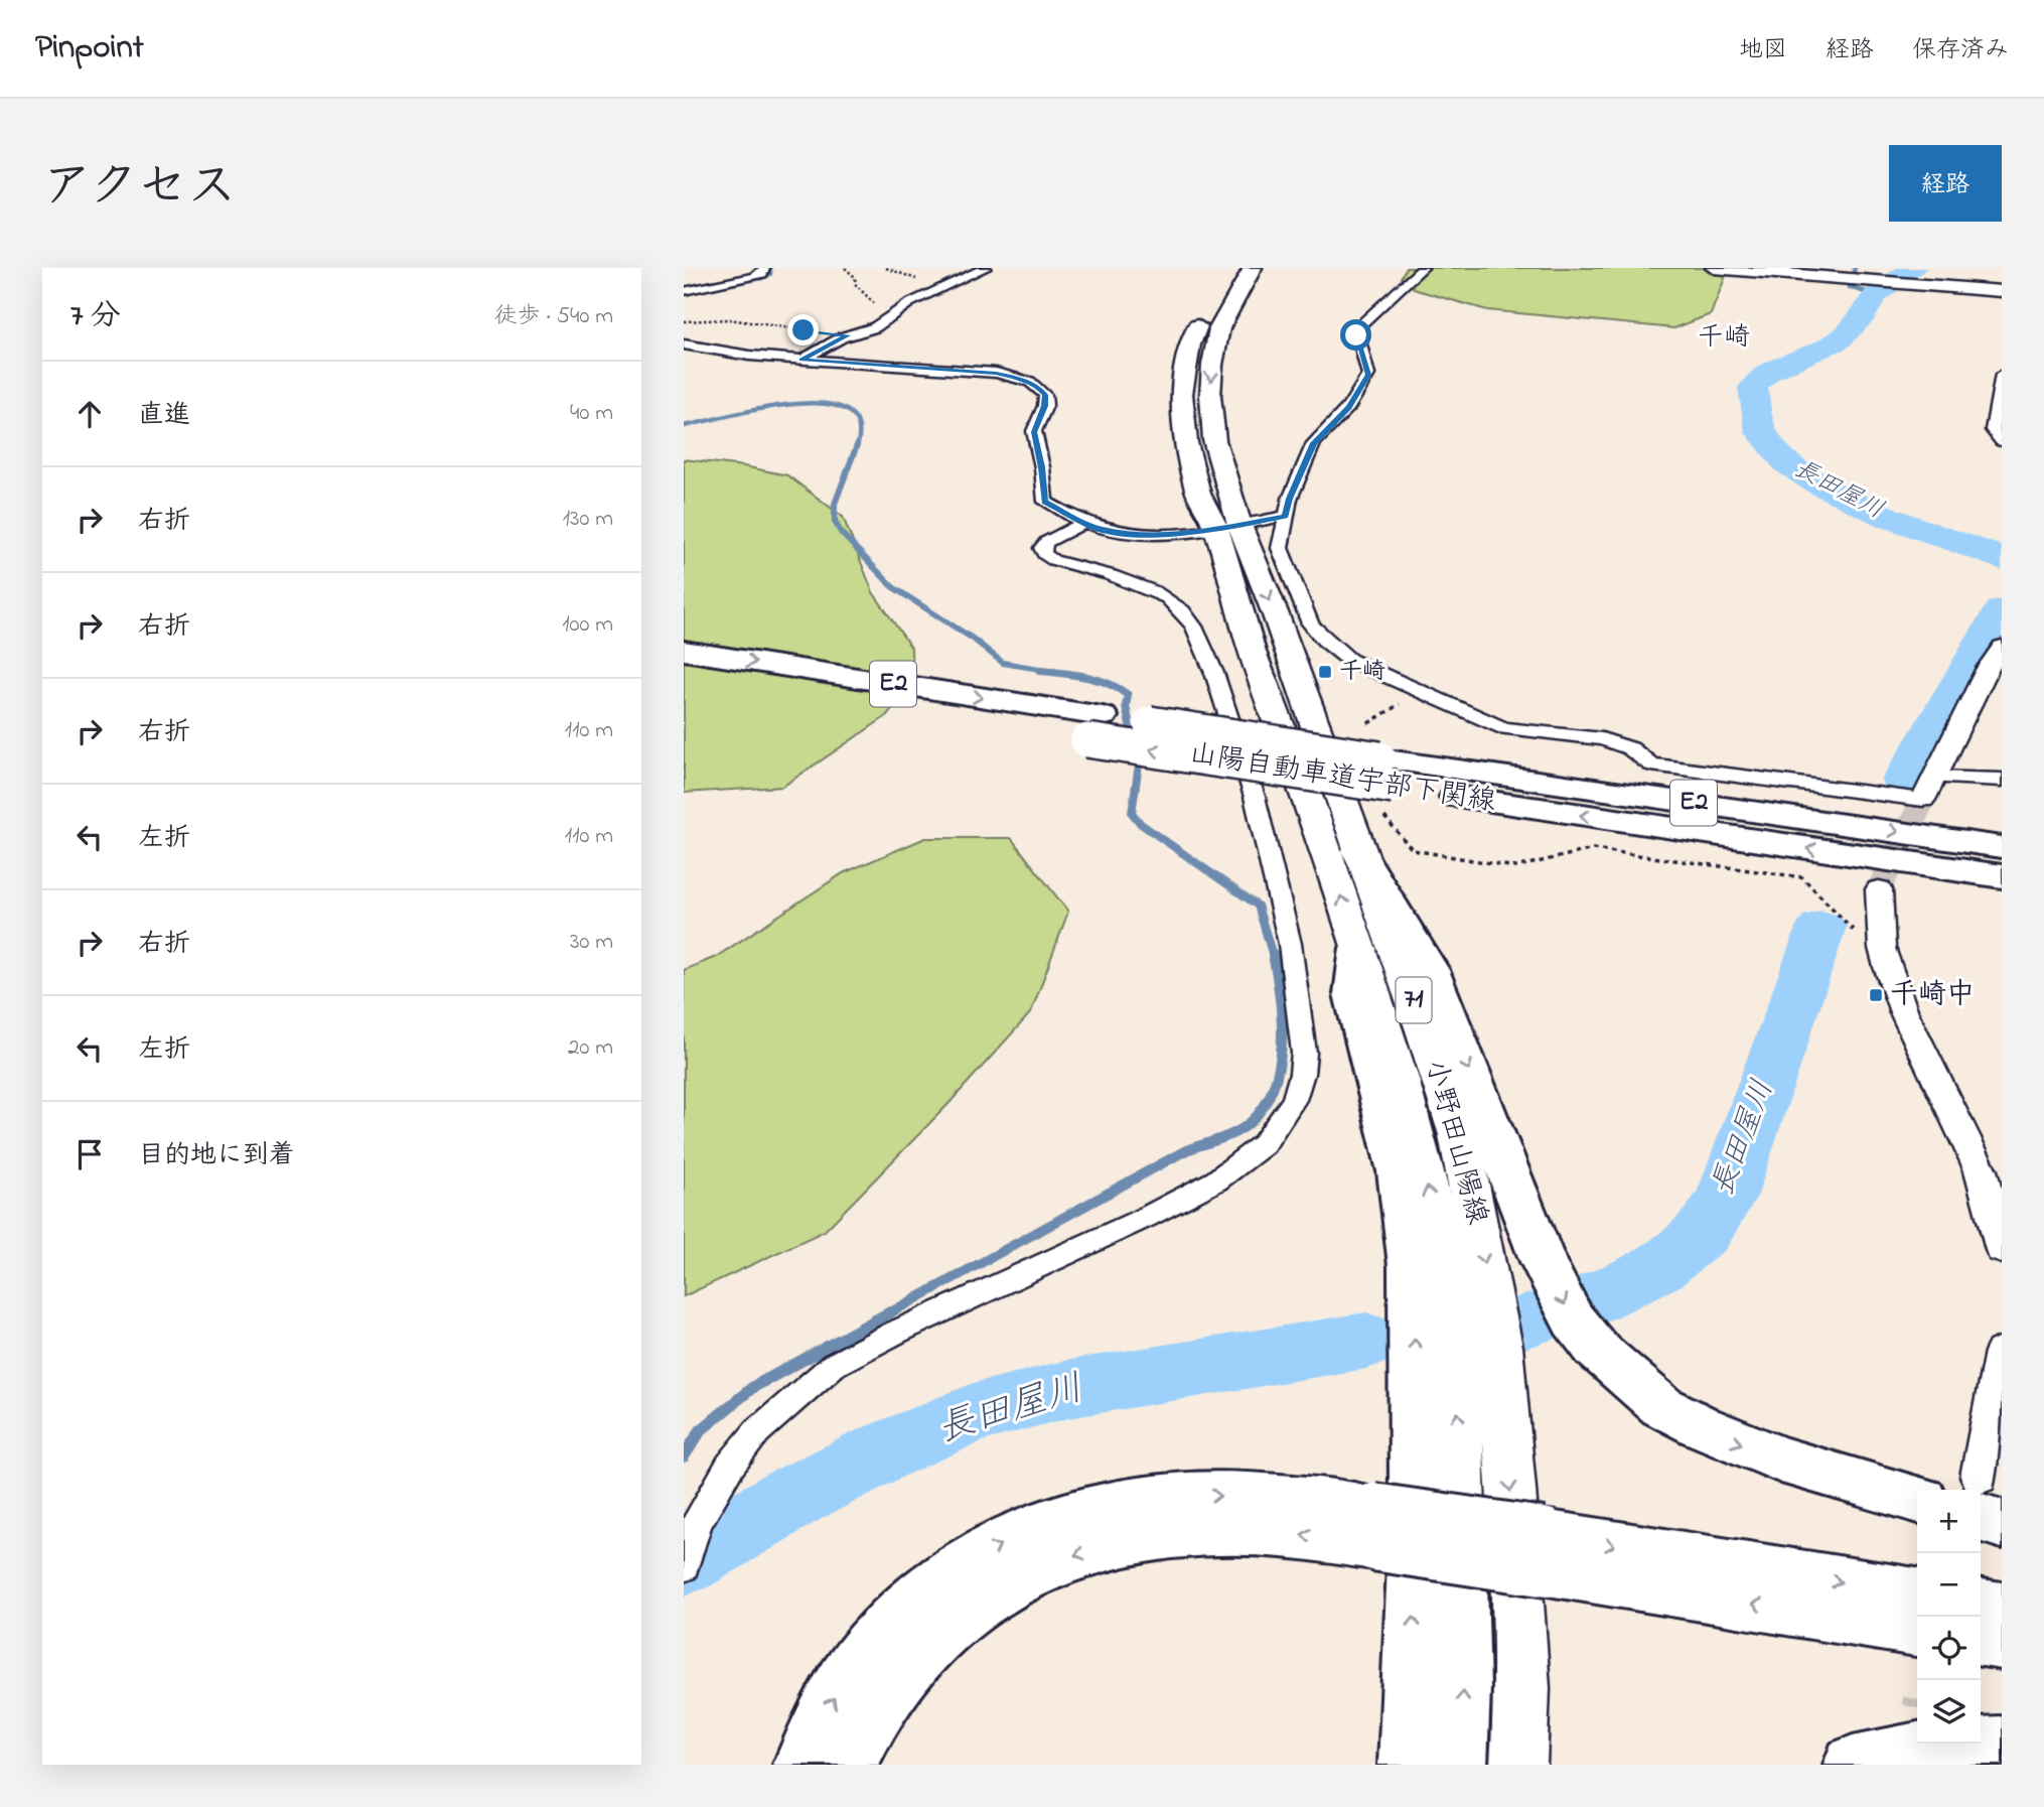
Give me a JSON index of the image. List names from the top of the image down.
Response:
{
  "streets": {
    "highway": ["E2", "山陽自動車道宇部下関線"],
    "main road": ["71", "小野田山陽線"]
  },
  "districts": ["千崎"],
  "water": ["長田屋川"],
  "places": {
    "transit": ["千崎", "千崎中"]
  },
  "page": {
    "header": "Pinpoint",
    "nav": ["地図", "経路", "保存済み"],
    "title": "アクセス",
    "buttons": "経路",
    "heading": ["7 分", "徒歩 · 540 m"],
    "list": [
      ["直進", "40 m"],
      ["右折", "130 m"],
      ["右折", "100 m"],
      ["右折", "110 m"],
      ["左折", "110 m"],
      ["右折", "30 m"],
      ["左折", "20 m"],
      "目的地に到着"
    ],
    "map_buttons": ["+", "−"]
  }
}
